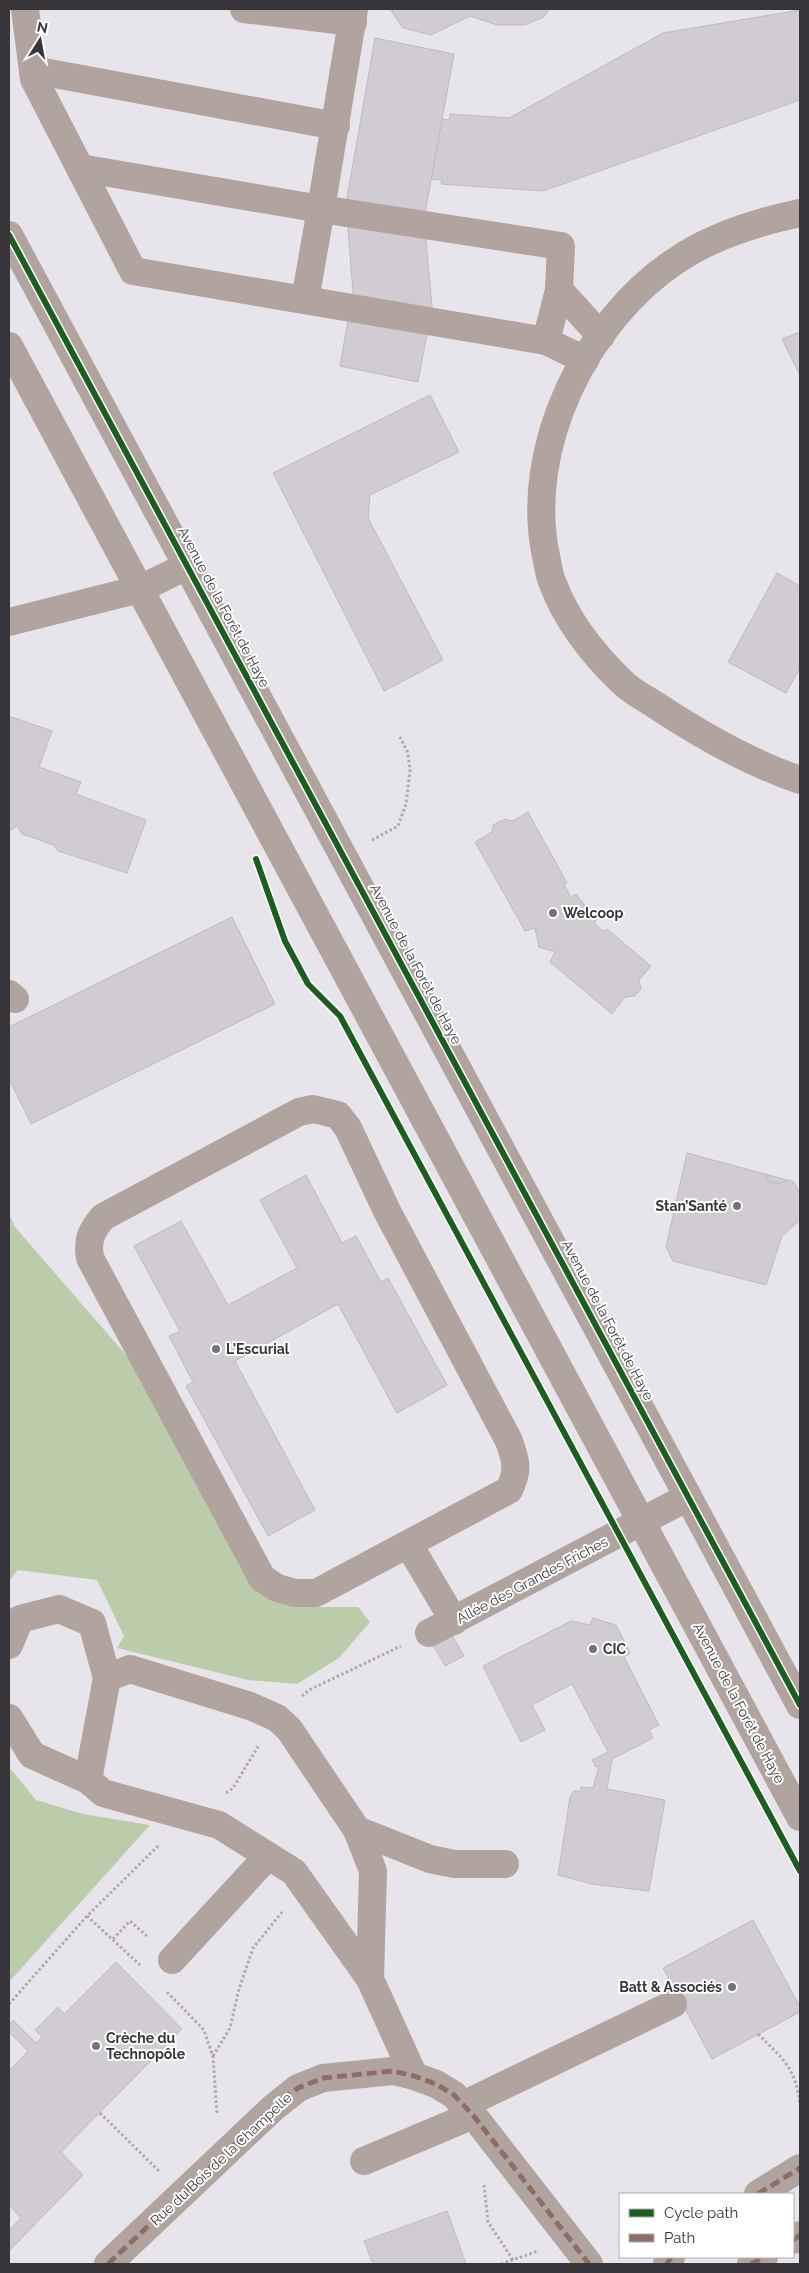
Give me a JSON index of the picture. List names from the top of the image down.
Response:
{
  "streets": {
    "street": ["Avenue de la Forêt de Haye", "Allée des Grandes Friches", "Rue du Bois de la Champelle"]
  },
  "crossings": [
    ["Avenue de la Forêt de Haye", "Allée des Grandes Friches"]
  ],
  "places": [
    "Welcoop",
    "Stan’Santé",
    "L'Escurial",
    "CIC",
    "Batt & Associés",
    "Crèche du Technopôle"
  ],
  "legend": ["Cycle path", "Path"],
  "north": "top"
}
